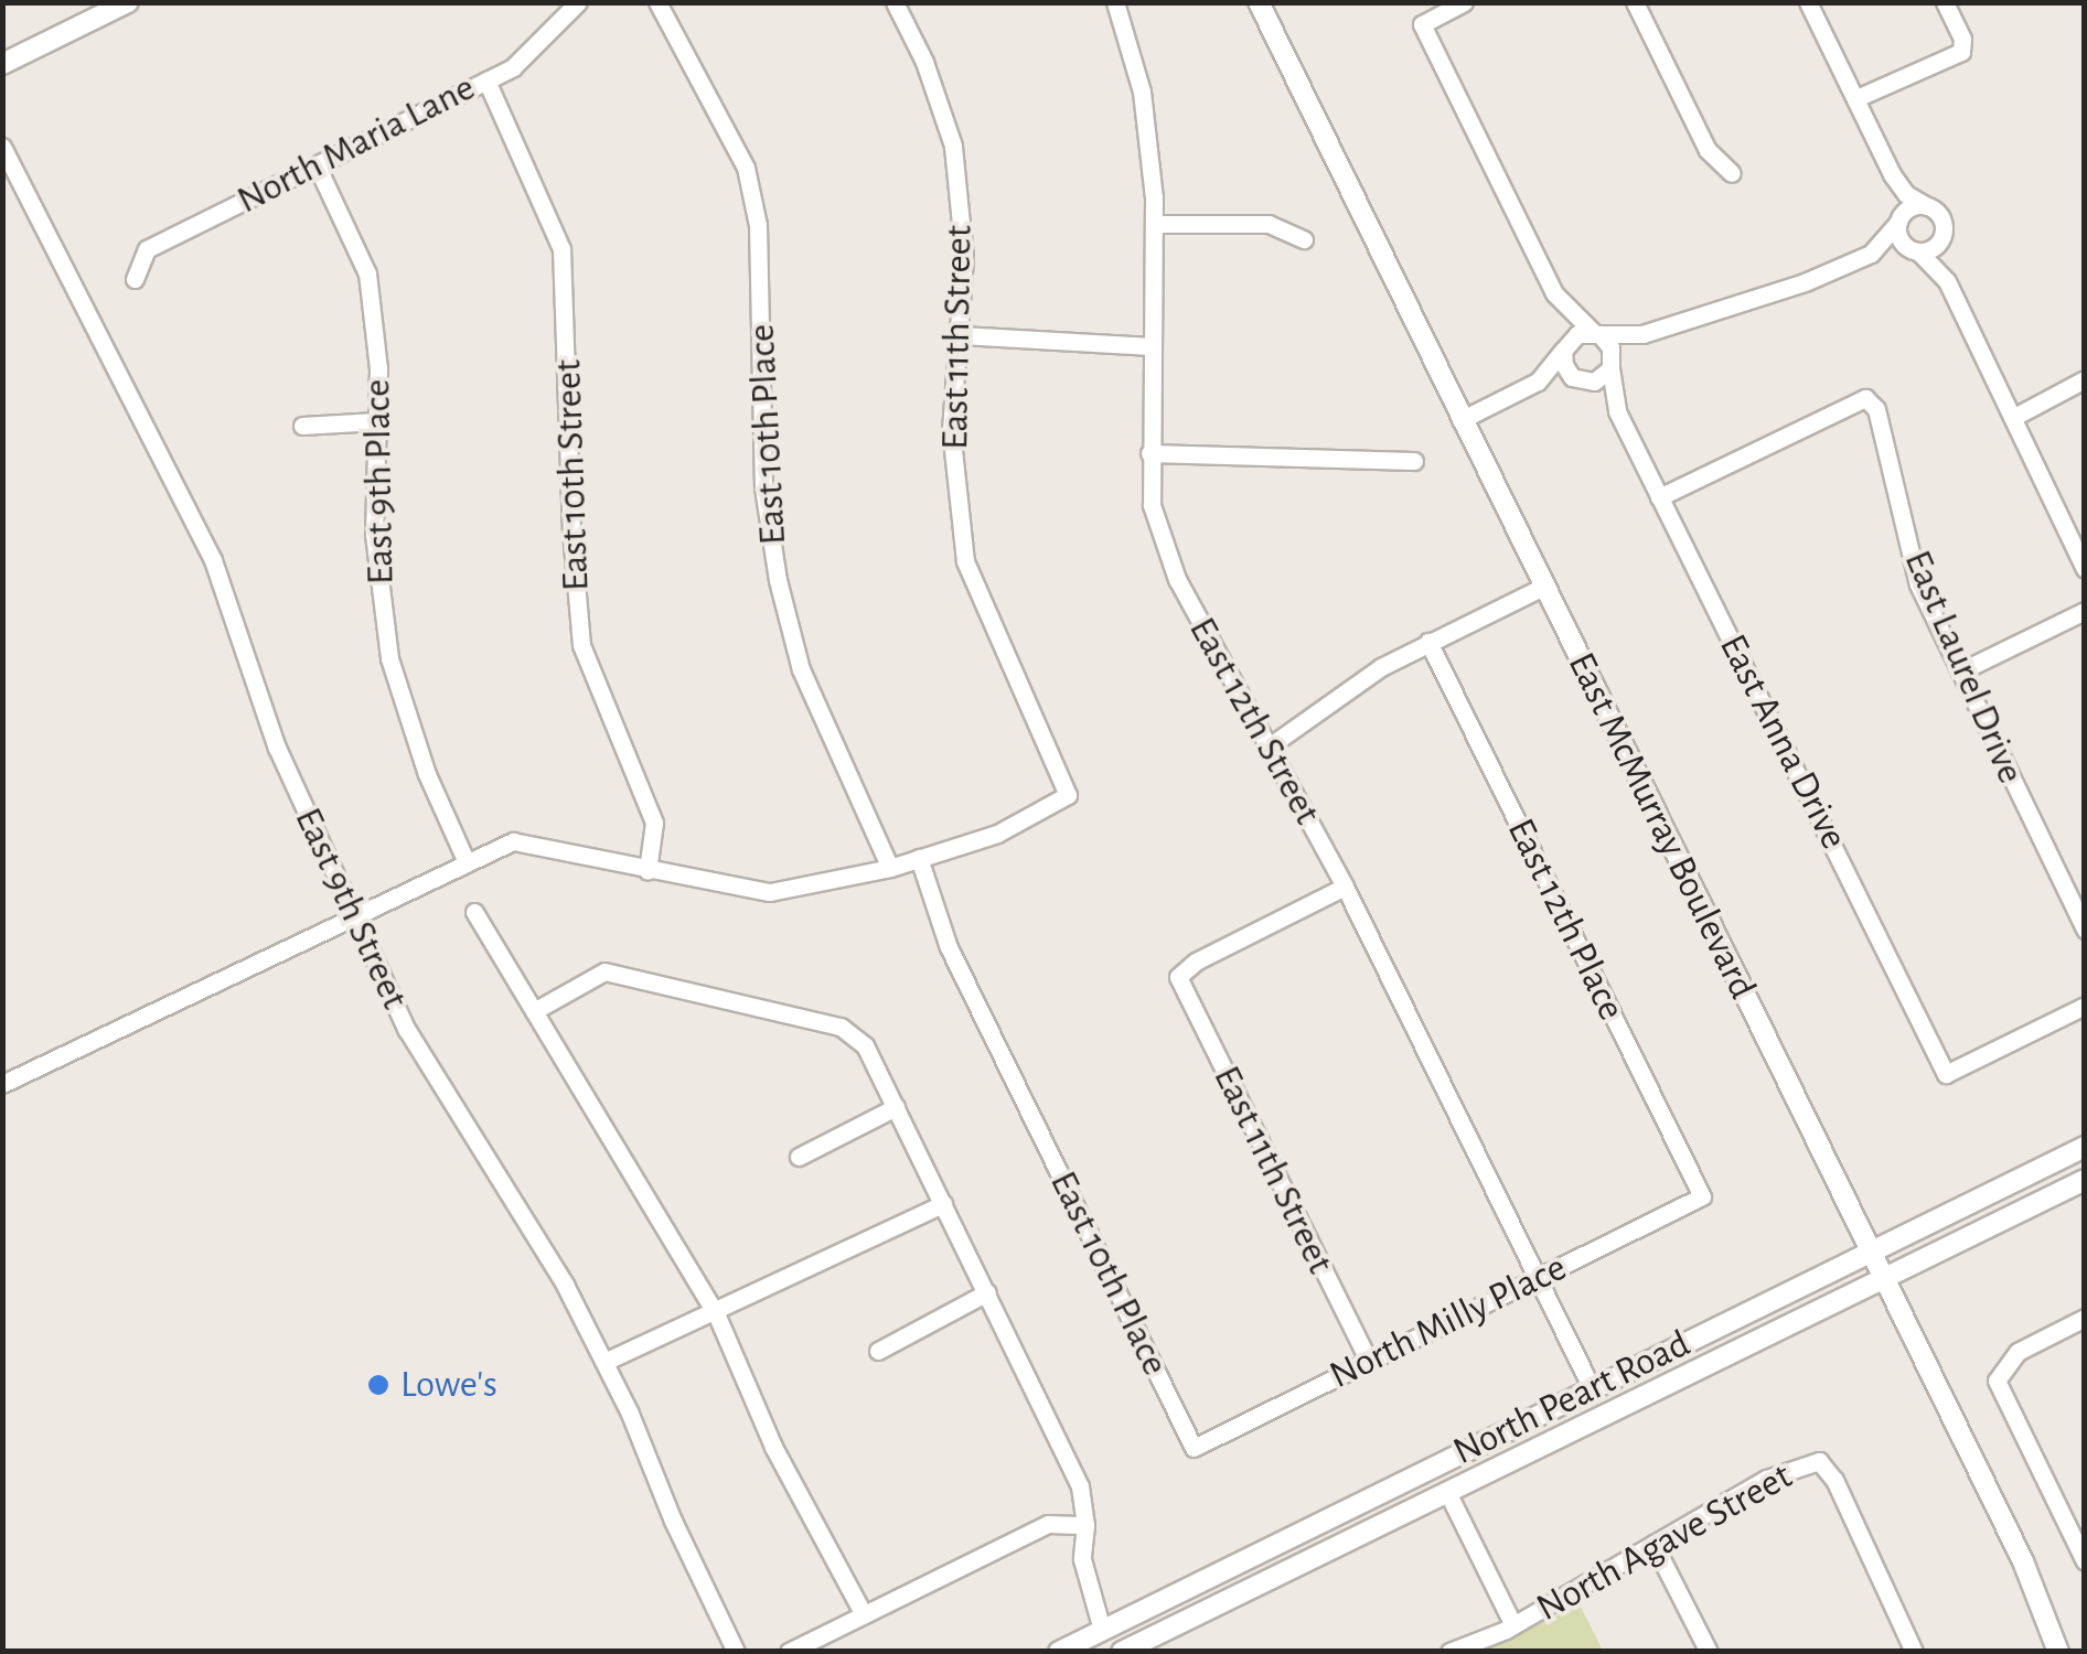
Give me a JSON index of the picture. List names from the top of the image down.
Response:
{
  "streets": {
    "street": [
      "North Maria Lane",
      "East 11th Street",
      "East 10th Place",
      "East 10th Street",
      "East 9th Place",
      "East Laurel Drive",
      "East 12th Street",
      "East Anna Drive",
      "East McMurray Boulevard",
      "East 9th Street",
      "East 12th Place",
      "North Milly Place",
      "North Peart Road",
      "North Agave Street"
    ]
  },
  "crossings": [
    ["North Maria Lane", "East 10th Street"],
    ["North Maria Lane", "East 9th Place"],
    ["East 11th Street", "East 10th Place"],
    ["East 11th Street", "East 12th Street"],
    ["East 11th Street", "North Milly Place"],
    ["East 10th Place", "North Milly Place"],
    ["East Laurel Drive", "East Anna Drive"],
    ["East 12th Street", "North Milly Place"],
    ["East 12th Street", "North Peart Road"],
    ["East McMurray Boulevard", "North Peart Road"],
    ["East 12th Place", "North Milly Place"]
  ],
  "places": ["Lowe's"]
}
